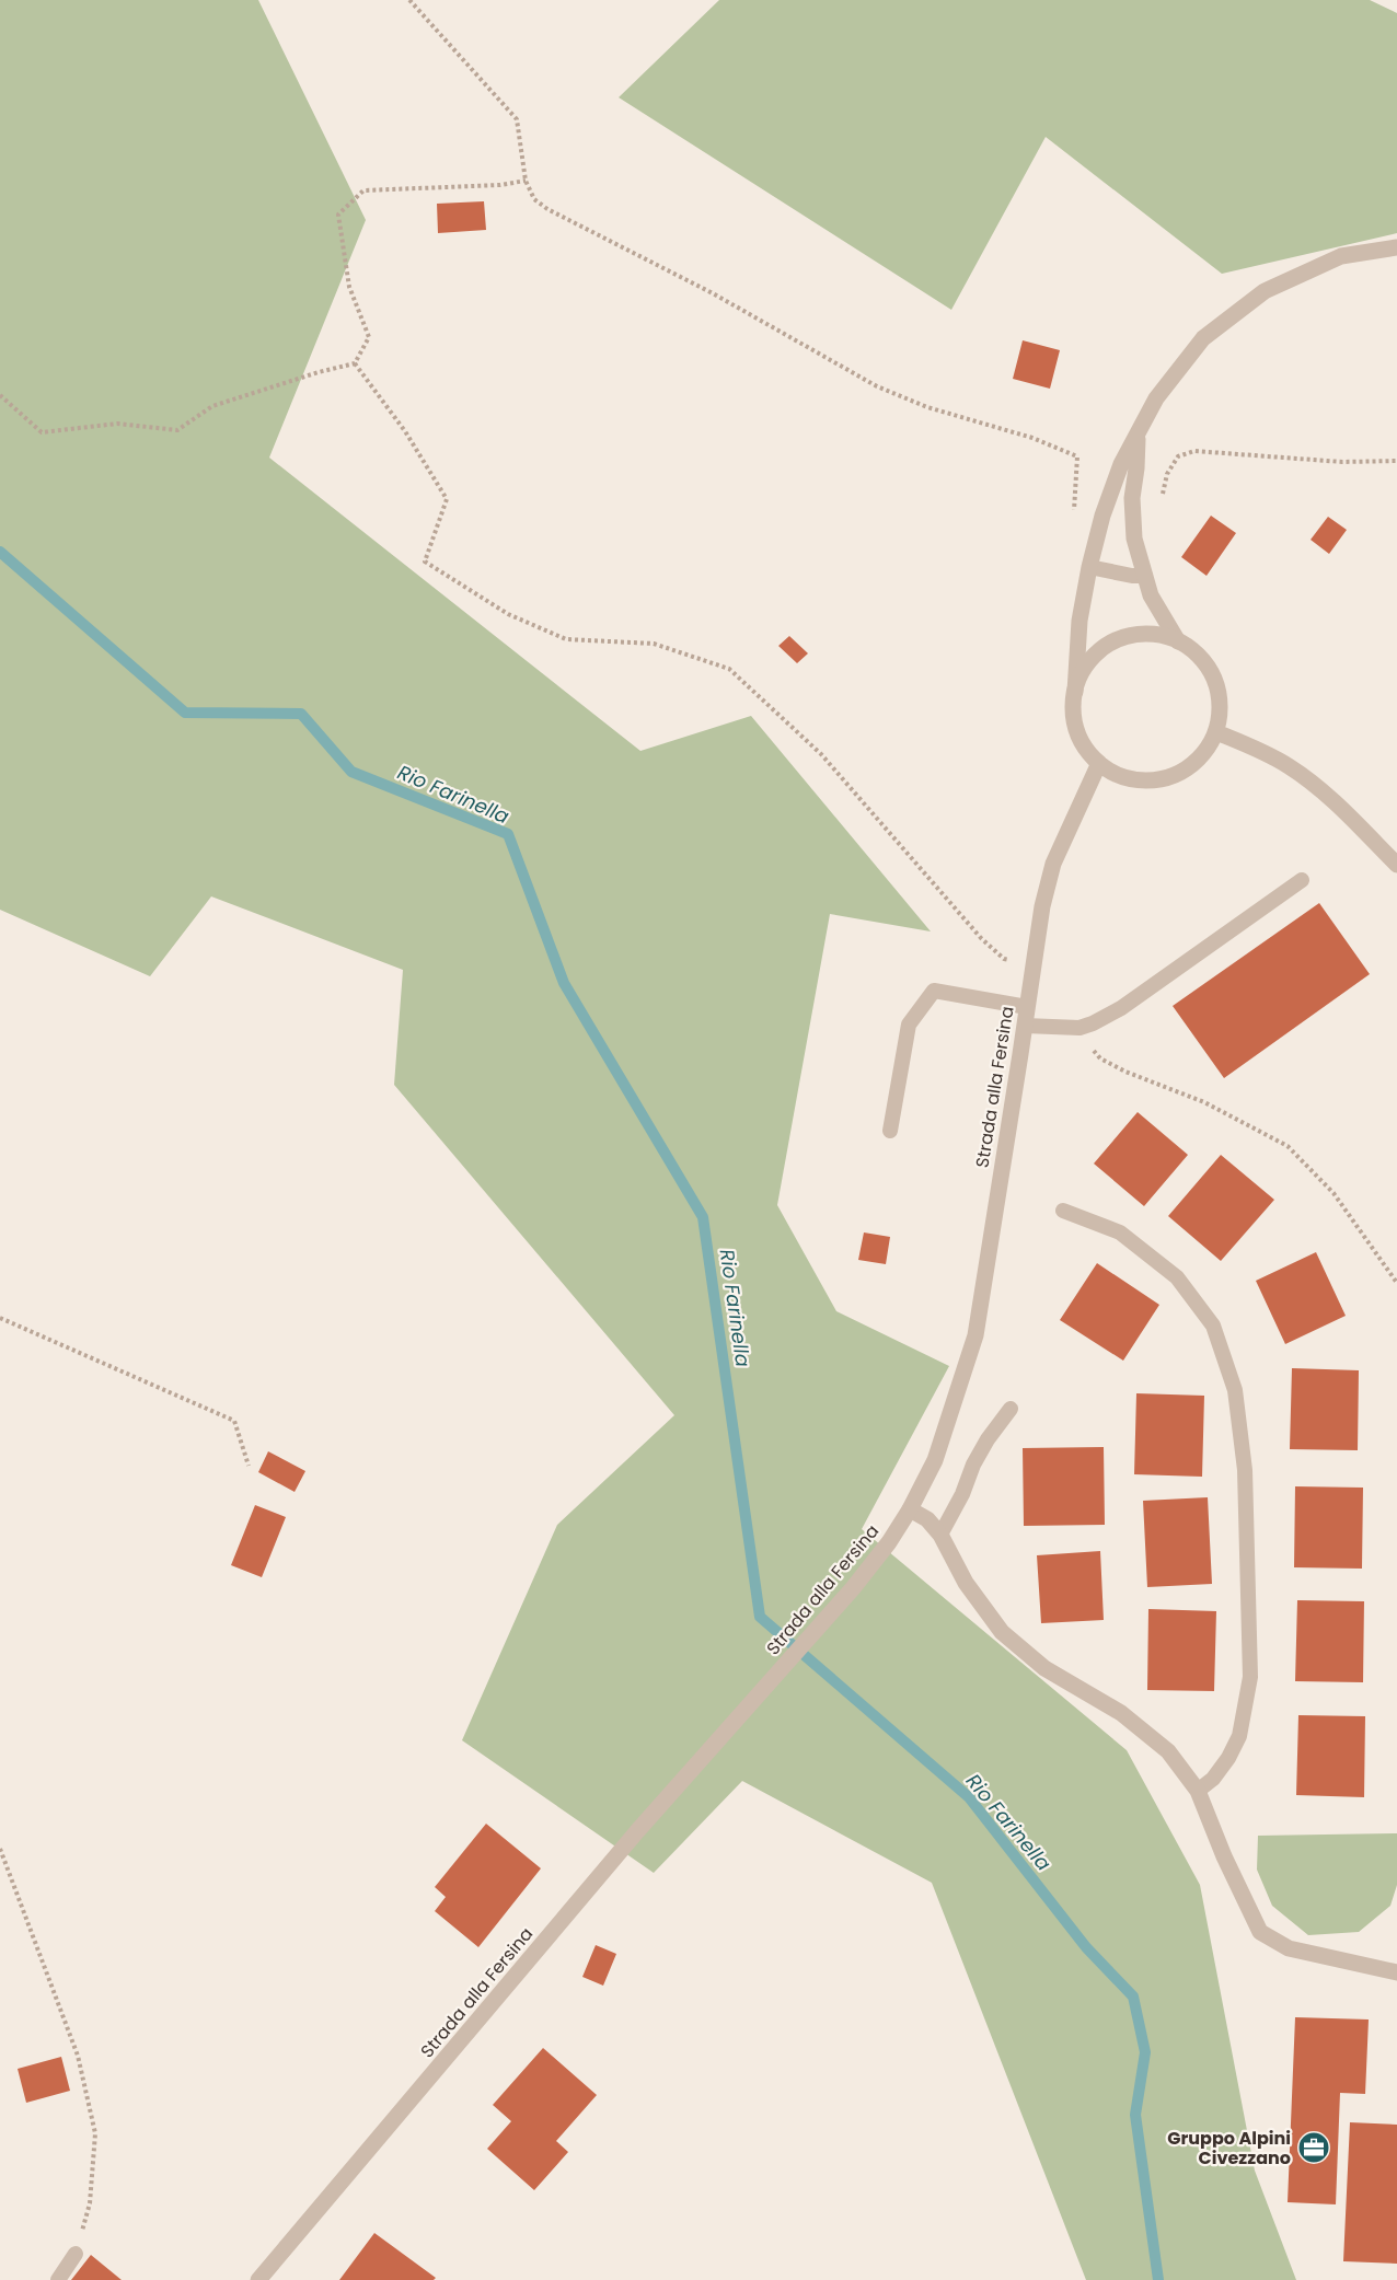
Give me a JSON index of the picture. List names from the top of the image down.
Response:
{
  "streets": {
    "street": ["Strada alla Fersina"]
  },
  "water": ["Rio Farinella"],
  "places": {
    "office": ["Gruppo Alpini Civezzano"]
  }
}
